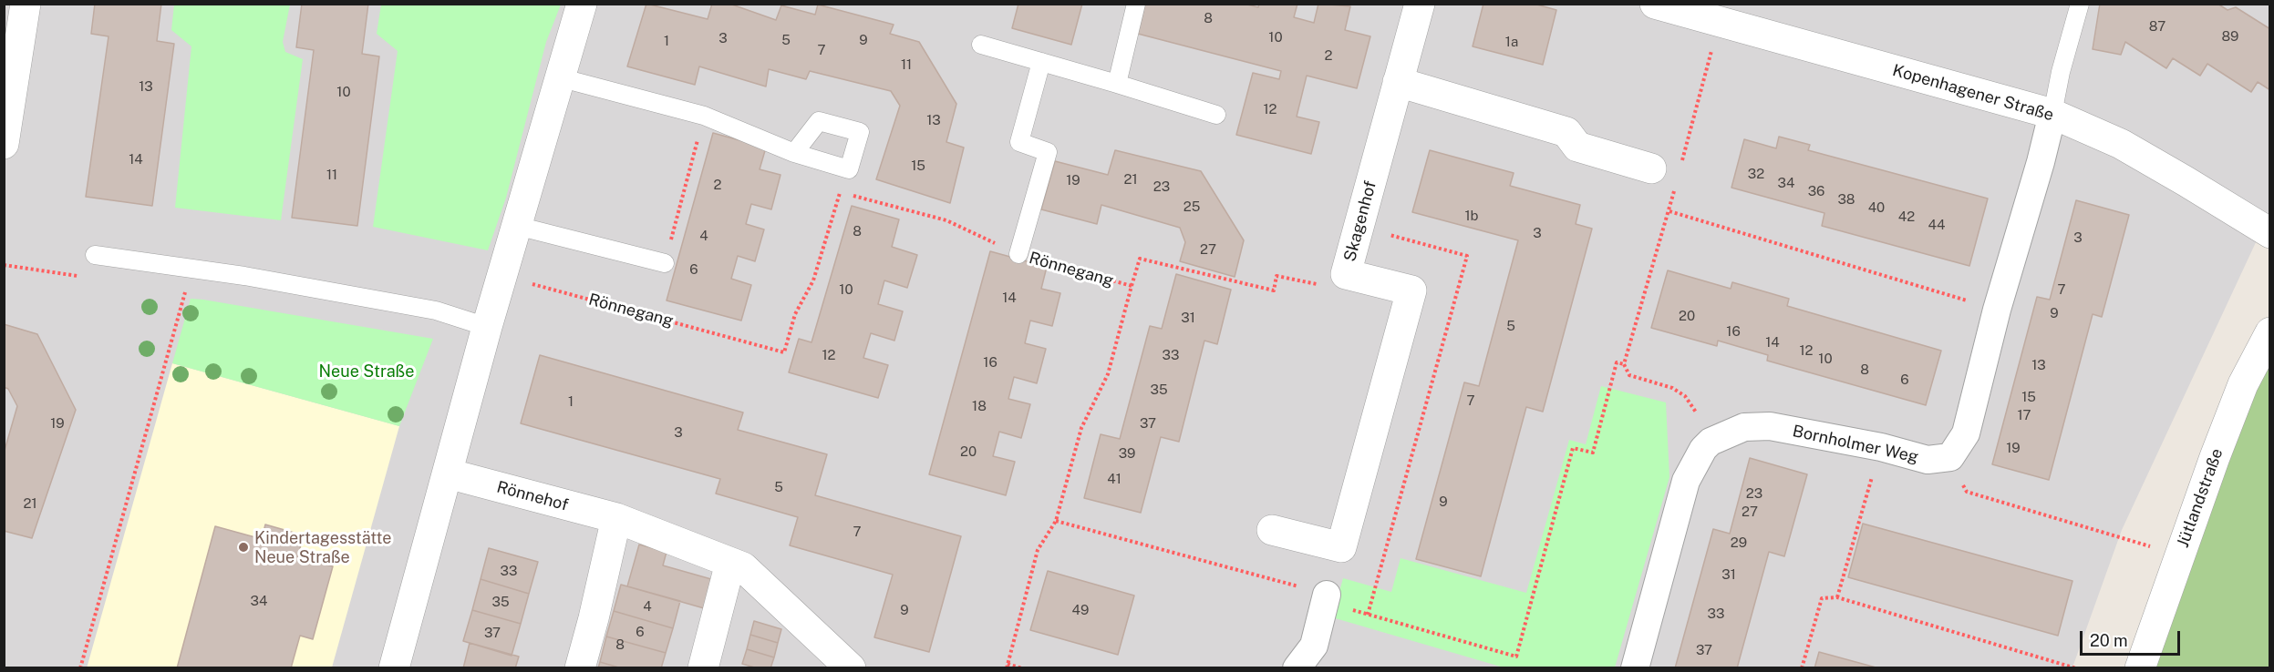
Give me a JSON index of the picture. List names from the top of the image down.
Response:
{
  "streets": {
    "street": [
      "Kopenhagener Straße",
      "Skagenhof",
      "Bornholmer Weg",
      "Rönnehof",
      "Jütlandstraße"
    ],
    "path": ["Rönnegang"]
  },
  "parks": ["Neue Straße"],
  "places": ["Kindertagesstätte Neue Straße"],
  "house_numbers": [
    "8",
    "87",
    "89",
    "10",
    "3",
    "5",
    "9",
    "1",
    "1a",
    "7",
    "2",
    "11",
    "13",
    "10",
    "12",
    "13",
    "14",
    "15",
    "32",
    "11",
    "21",
    "19",
    "34",
    "2",
    "23",
    "36",
    "38",
    "25",
    "40",
    "1b",
    "42",
    "44",
    "8",
    "3",
    "4",
    "3",
    "27",
    "6",
    "10",
    "7",
    "14",
    "9",
    "20",
    "31",
    "5",
    "16",
    "14",
    "12",
    "12",
    "33",
    "10",
    "16",
    "13",
    "8",
    "6",
    "35",
    "15",
    "7",
    "1",
    "18",
    "17",
    "19",
    "37",
    "3",
    "19",
    "20",
    "39",
    "41",
    "5",
    "23",
    "9",
    "21",
    "27",
    "7",
    "29",
    "33",
    "31",
    "34",
    "35",
    "4",
    "9",
    "49",
    "33",
    "6",
    "37",
    "8",
    "37"
  ],
  "scale_bar": "20 m"
}
